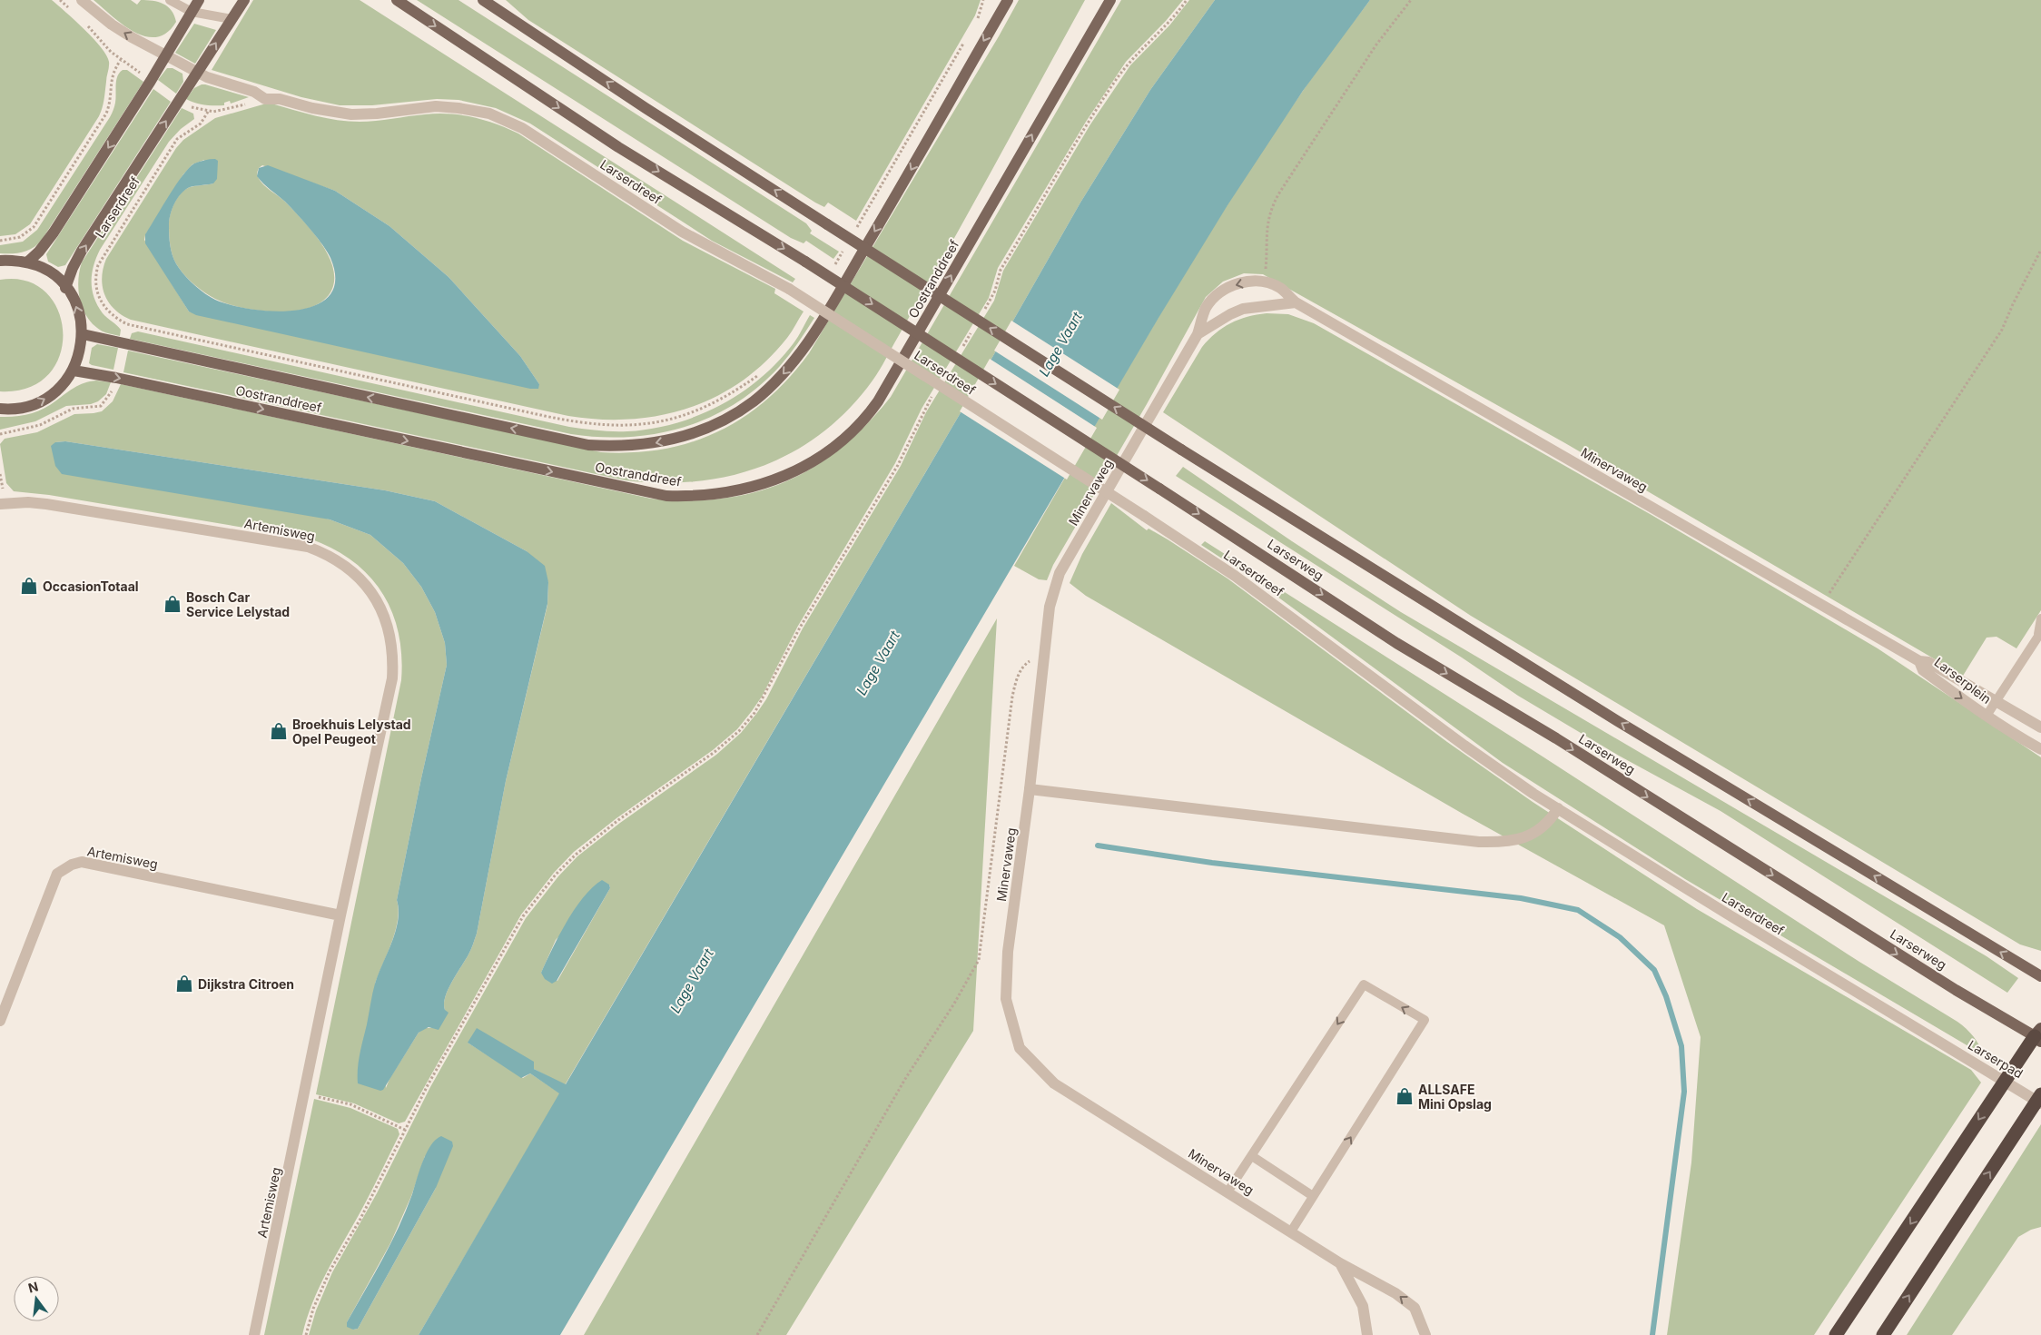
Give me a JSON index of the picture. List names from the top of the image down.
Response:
{
  "streets": {
    "main road": ["Larserdreef", "Oostranddreef", "Larserweg"],
    "street": [
      "Minervaweg",
      "Artemisweg",
      "Larserplein",
      "Larserpad"
    ]
  },
  "crossings": [
    ["Larserdreef", "Larserweg"],
    ["Larserdreef", "Larserpad"],
    ["Minervaweg", "Larserplein"]
  ],
  "water": ["Lage Vaart"],
  "places": {
    "shop": [
      "OccasionTotaal",
      "Bosch Car Service Lelystad",
      "Broekhuis Lelystad Opel Peugeot",
      "Dijkstra Citroen",
      "ALLSAFE Mini Opslag"
    ]
  },
  "north": "top"
}
